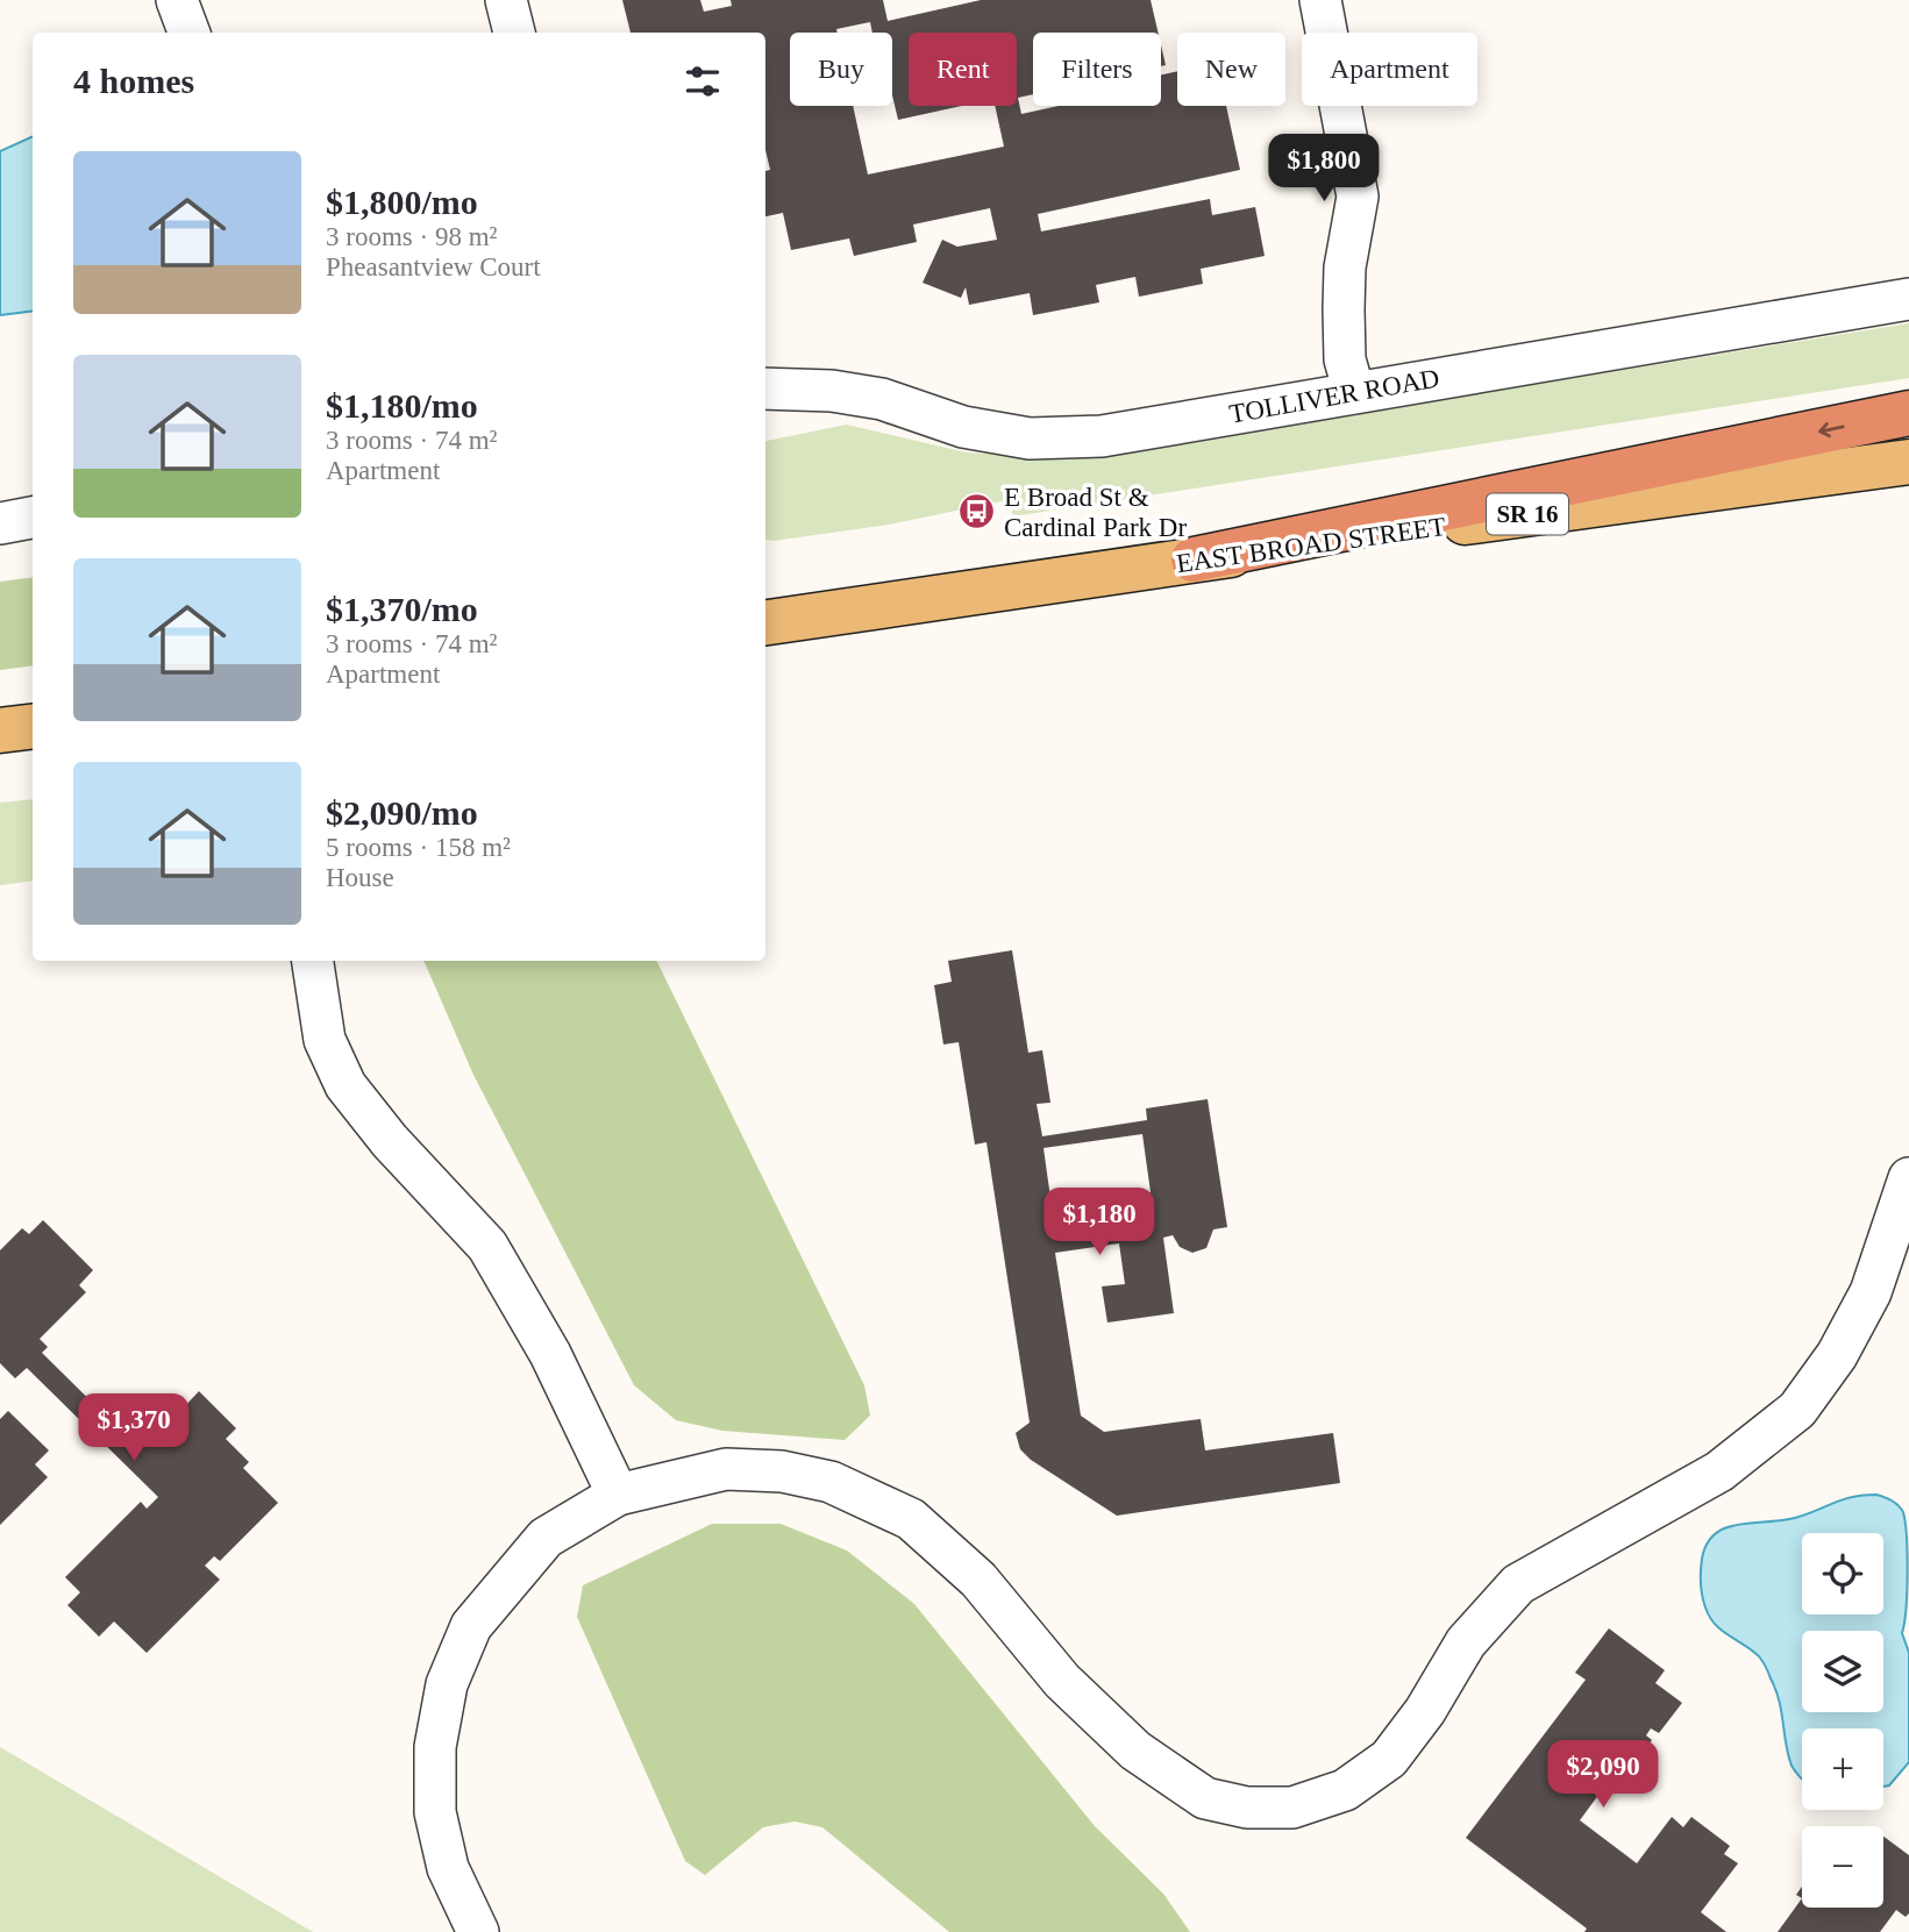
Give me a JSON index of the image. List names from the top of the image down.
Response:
{
  "streets": {
    "main road": ["SR 16", "EAST BROAD STREET"],
    "street": ["TOLLIVER ROAD"]
  },
  "places": {
    "bus stop": ["E Broad St & Cardinal Park Dr"]
  },
  "page": {
    "chip": [
      "Buy",
      "Rent",
      "Filters",
      "New",
      "Apartment"
    ],
    "heading": "4 homes",
    "list": [
      {
        "name": "$1,800/mo",
        "note": "3 rooms · 98 m² · Pheasantview Court"
      },
      {
        "name": "$1,180/mo",
        "note": "3 rooms · 74 m² · Apartment"
      },
      {
        "name": "$1,370/mo",
        "note": "3 rooms · 74 m² · Apartment"
      },
      {
        "name": "$2,090/mo",
        "note": "5 rooms · 158 m² · House"
      }
    ],
    "price": [
      "$1,800",
      "$1,180",
      "$1,370",
      "$2,090"
    ],
    "map_buttons": ["+", "−"]
  }
}
